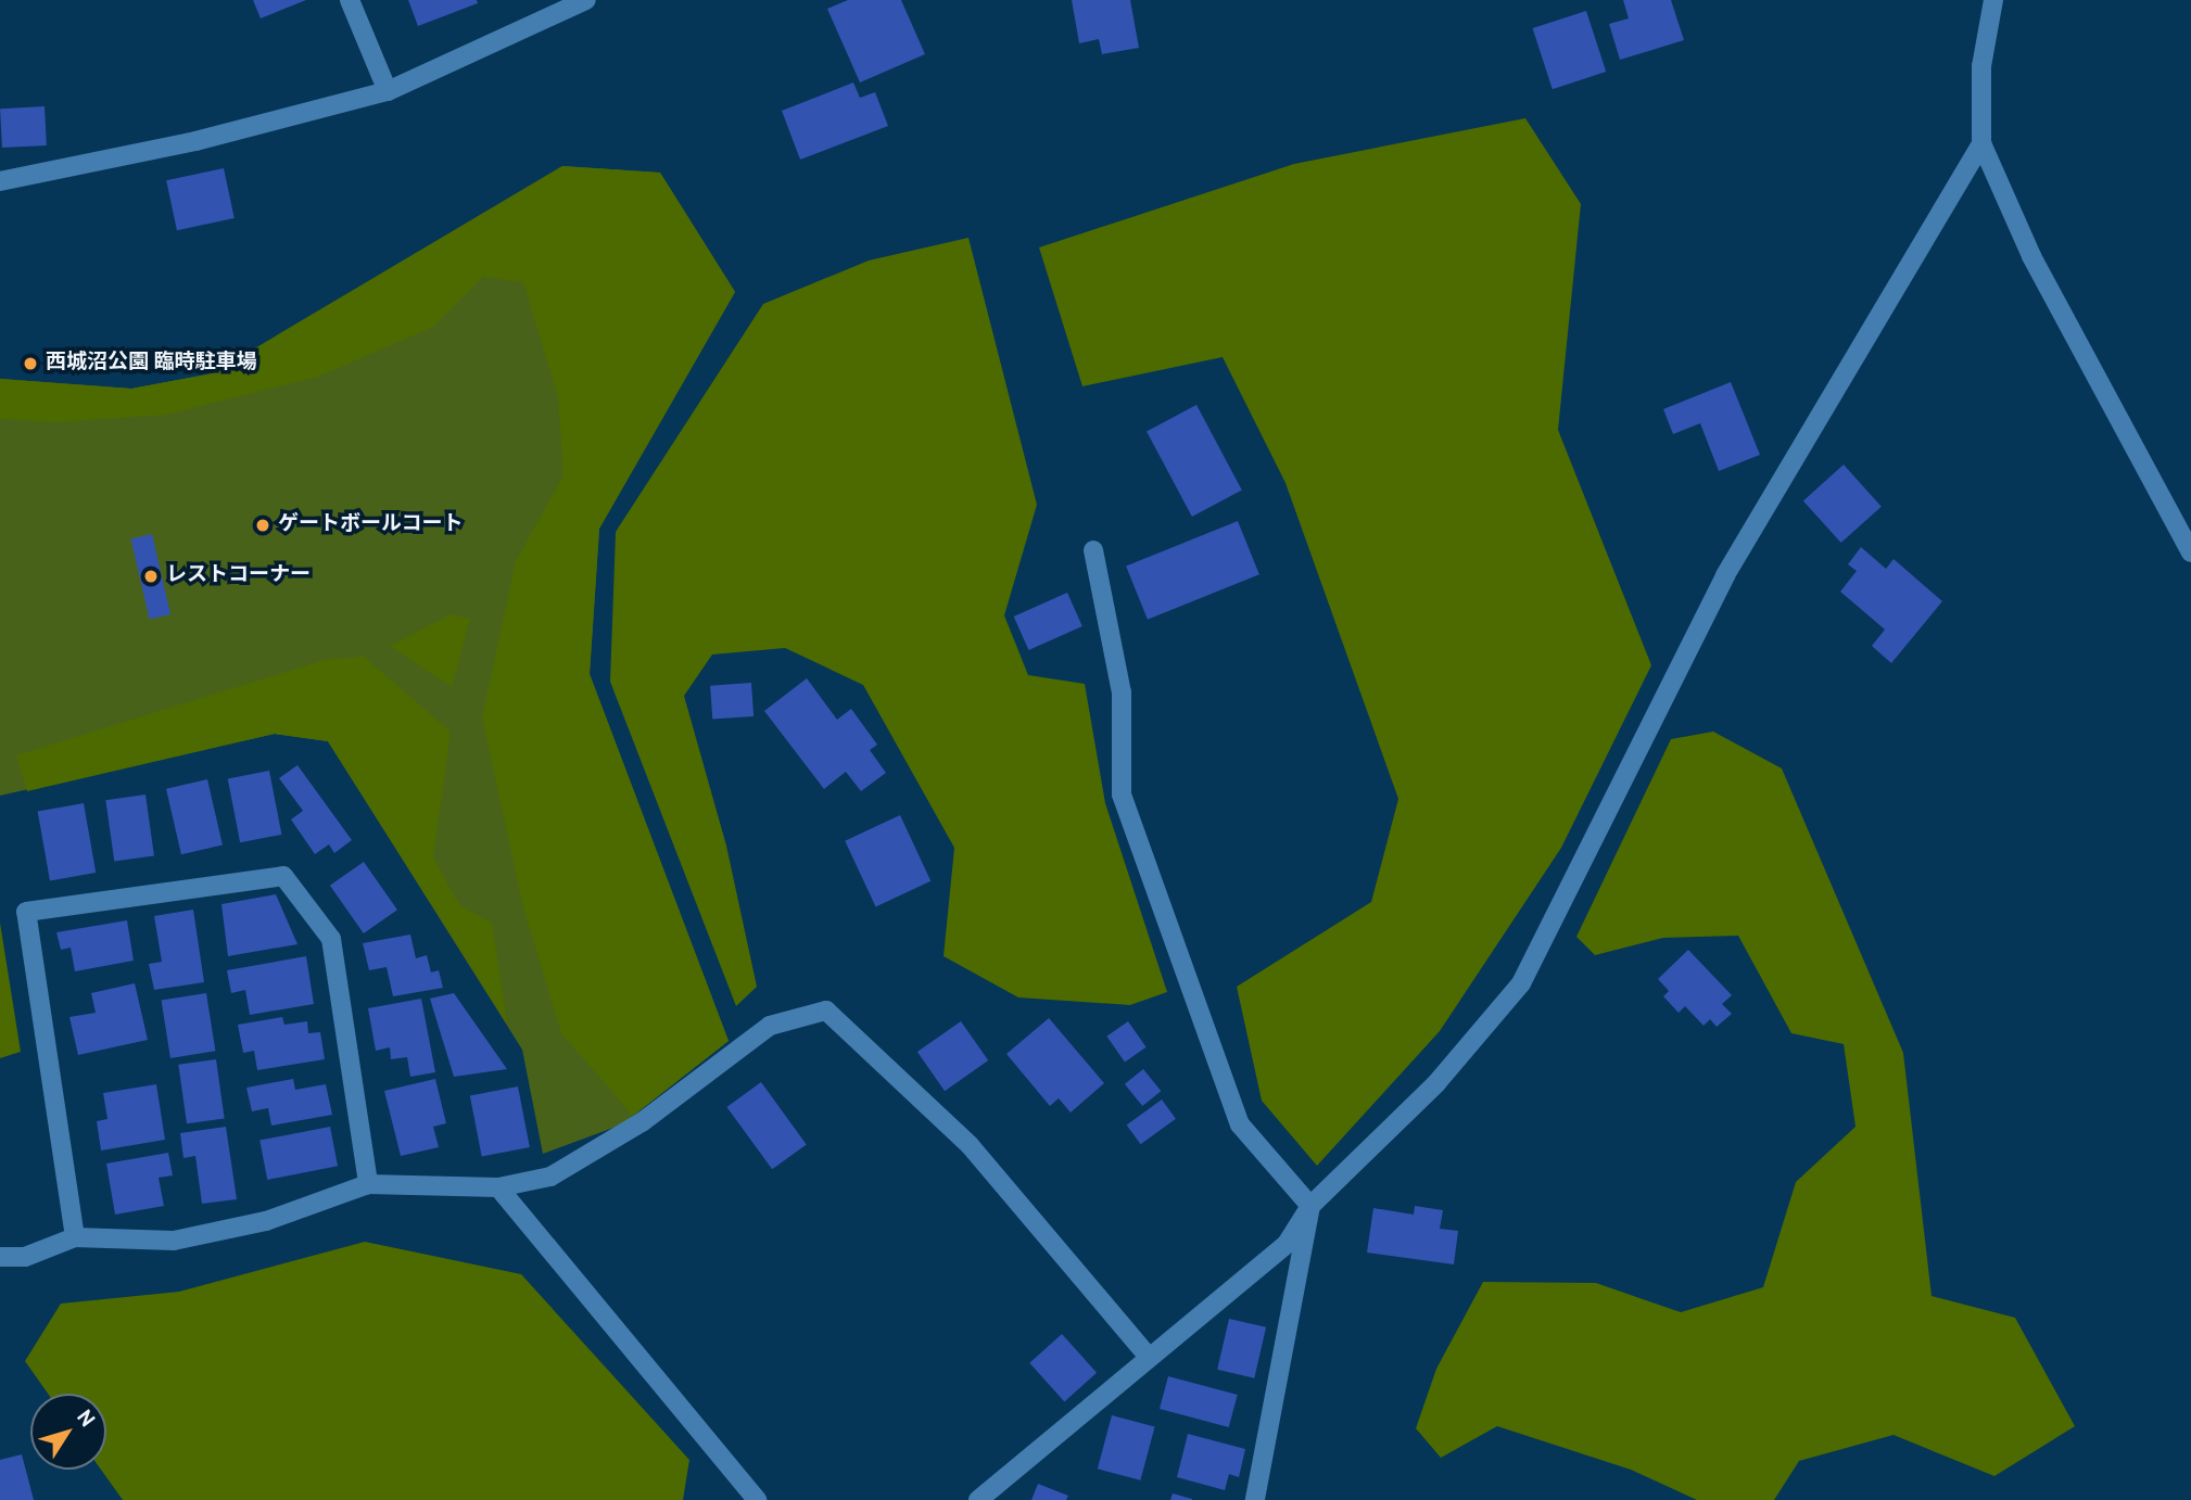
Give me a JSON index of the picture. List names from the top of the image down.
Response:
{
  "places": ["西城沼公園 臨時駐車場", "ゲートボールコート", "レストコーナー"],
  "north": "top right"
}
